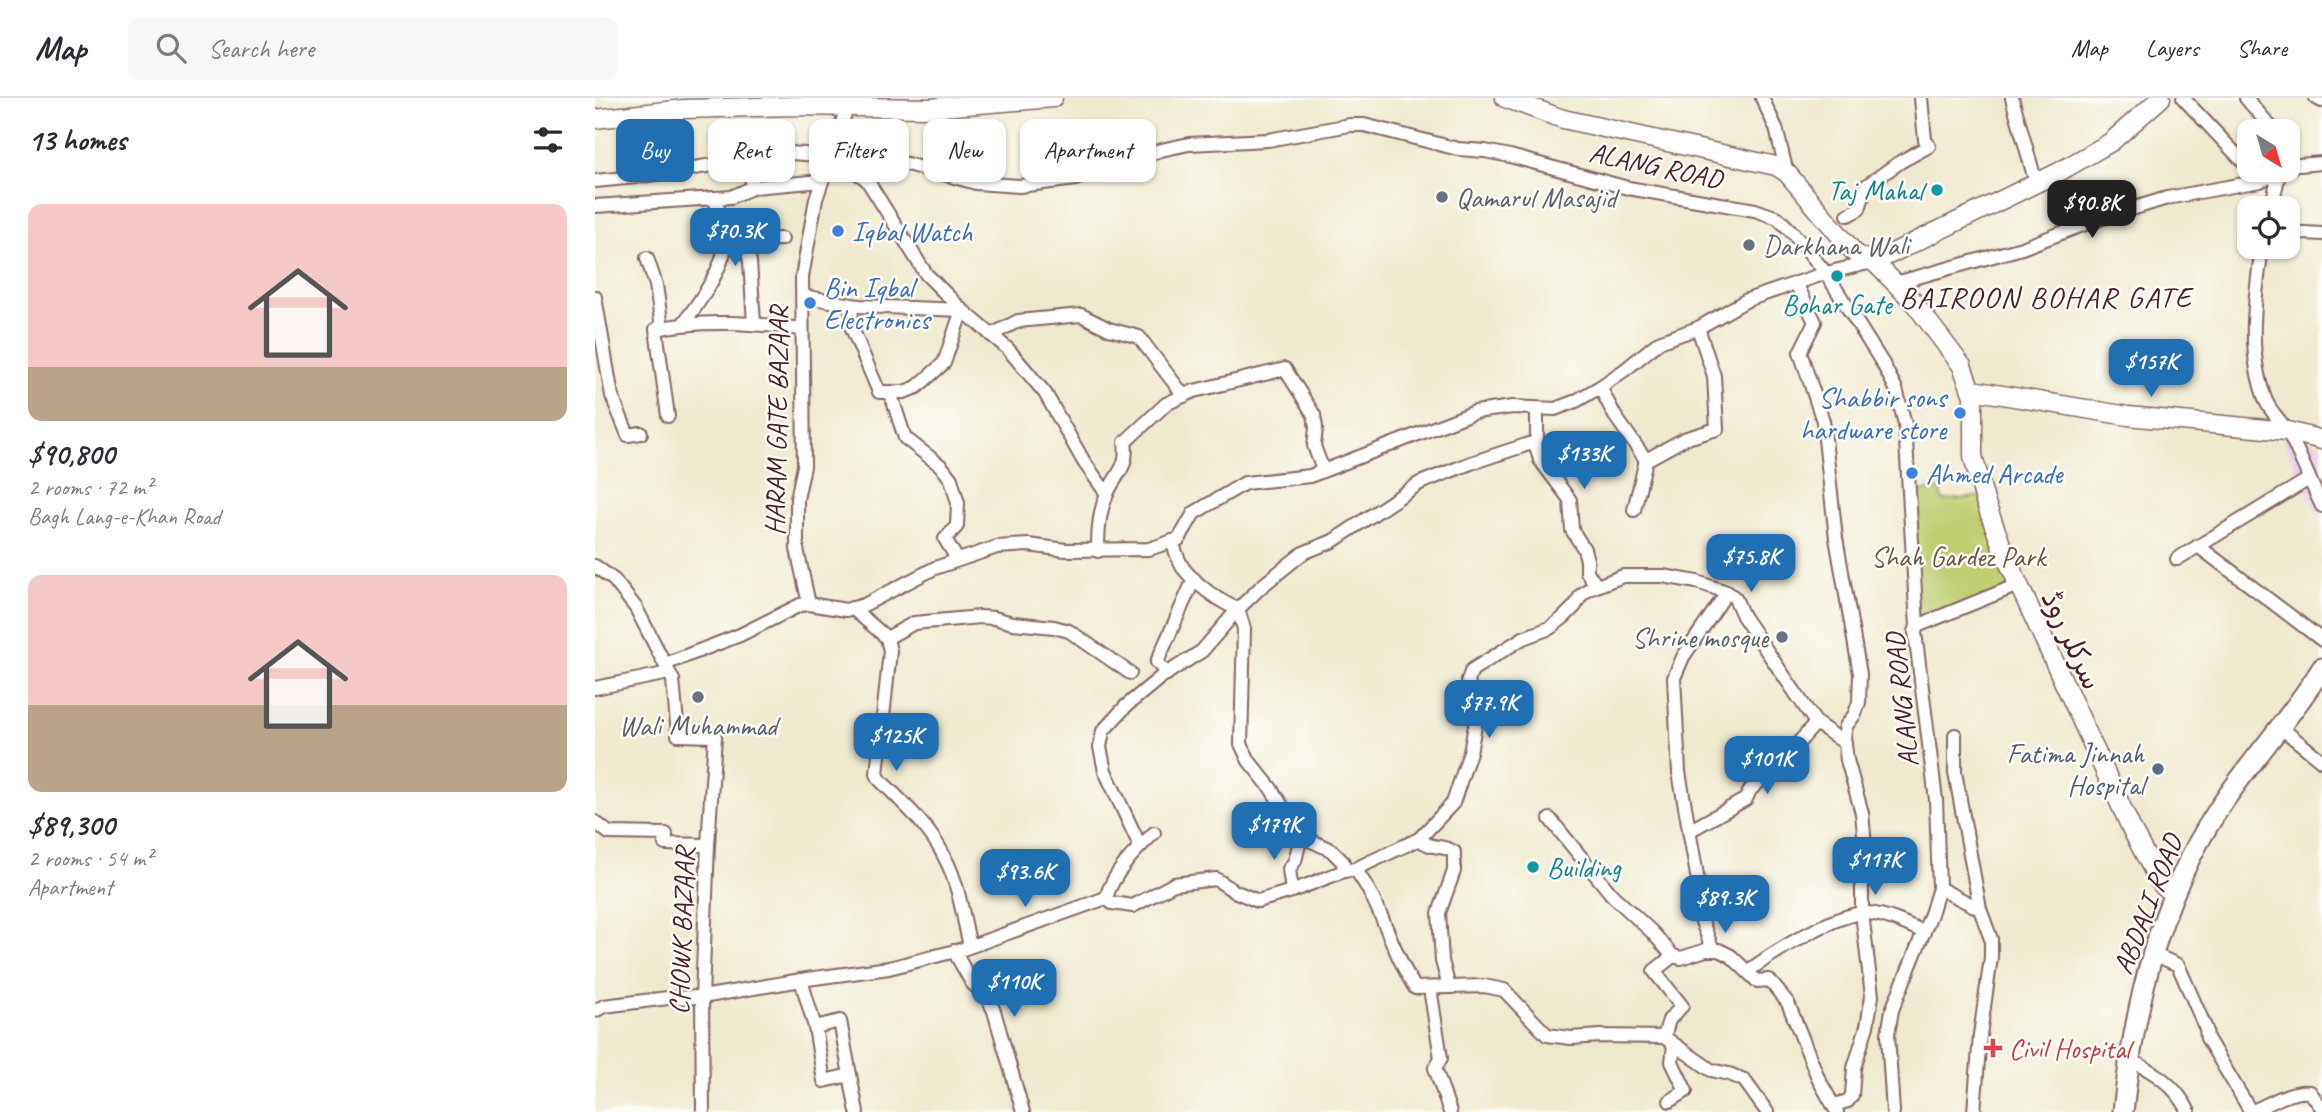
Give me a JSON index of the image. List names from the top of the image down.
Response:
{
  "streets": {
    "main road": ["سرکلر روڈ", "ABDALI ROAD"],
    "street": ["ALANG ROAD", "HARAM GATE BAZAAR", "CHOWK BAZAAR"]
  },
  "crossings": [
    ["سرکلر روڈ", "ABDALI ROAD"]
  ],
  "districts": ["BAIROON BOHAR GATE"],
  "parks": ["Shah Gardez Park"],
  "places": {
    "other": [
      "Taj Mahal",
      "Qamarul Masajid",
      "Iqbal Watch",
      "Darkhana Wali",
      "Bohar Gate",
      "Bin Iqbal Electronics",
      "Shabbir sons hardware store",
      "Ahmed Arcade",
      "Shrine mosque",
      "Wali Muhammad",
      "Fatima Jinnah Hospital",
      "Building"
    ],
    "health": ["Civil Hospital"]
  },
  "north": "bottom right",
  "page": {
    "header": "Map",
    "search": "Search here",
    "nav": ["Map", "Layers", "Share"],
    "heading": "13 homes",
    "chip": [
      "Buy",
      "Rent",
      "Filters",
      "New",
      "Apartment"
    ],
    "price": [
      "$90.8K",
      "$70.3K",
      "$157K",
      "$133K",
      "$75.8K",
      "$77.9K",
      "$125K",
      "$101K",
      "$179K",
      "$117K",
      "$93.6K",
      "$89.3K",
      "$110K"
    ],
    "list": [
      {
        "name": "$90,800",
        "note": "2 rooms · 72 m² · Bagh Lang-e-Khan Road"
      },
      {
        "name": "$89,300",
        "note": "2 rooms · 54 m² · Apartment"
      }
    ]
  }
}
